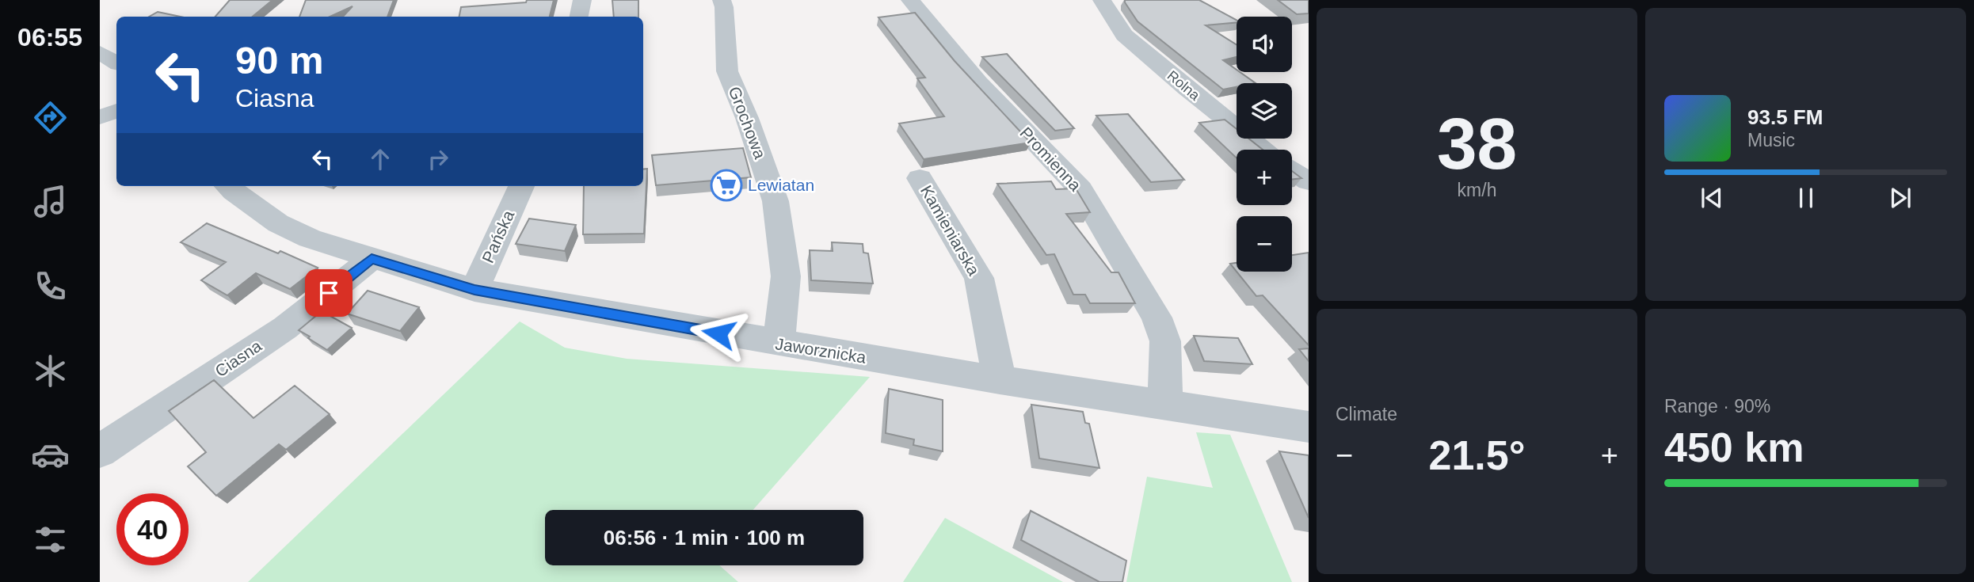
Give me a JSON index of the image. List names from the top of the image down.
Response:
{
  "streets": {
    "street": [
      "Rolna",
      "Grochowa",
      "Promienna",
      "Kamieniarska",
      "Pańska",
      "Jaworznicka",
      "Ciasna"
    ]
  },
  "crossings": [
    ["Grochowa", "Jaworznicka"],
    ["Promienna", "Jaworznicka"],
    ["Kamieniarska", "Jaworznicka"],
    ["Pańska", "Jaworznicka"],
    ["Jaworznicka", "Ciasna"]
  ],
  "places": {
    "supermarket": ["Lewiatan"]
  },
  "page": {
    "tabs": "06:55",
    "tile": [
      ["38", "km/h"],
      "Climate",
      ["Range · 90%", "450 km"]
    ],
    "map_buttons": ["+", "−"],
    "turn": ["90 m", "Ciasna"],
    "song": ["93.5 FM", "Music"],
    "heat": ["−", "21.5°", "+"],
    "limit": "40",
    "trip": "06:56 · 1 min · 100 m"
  }
}
